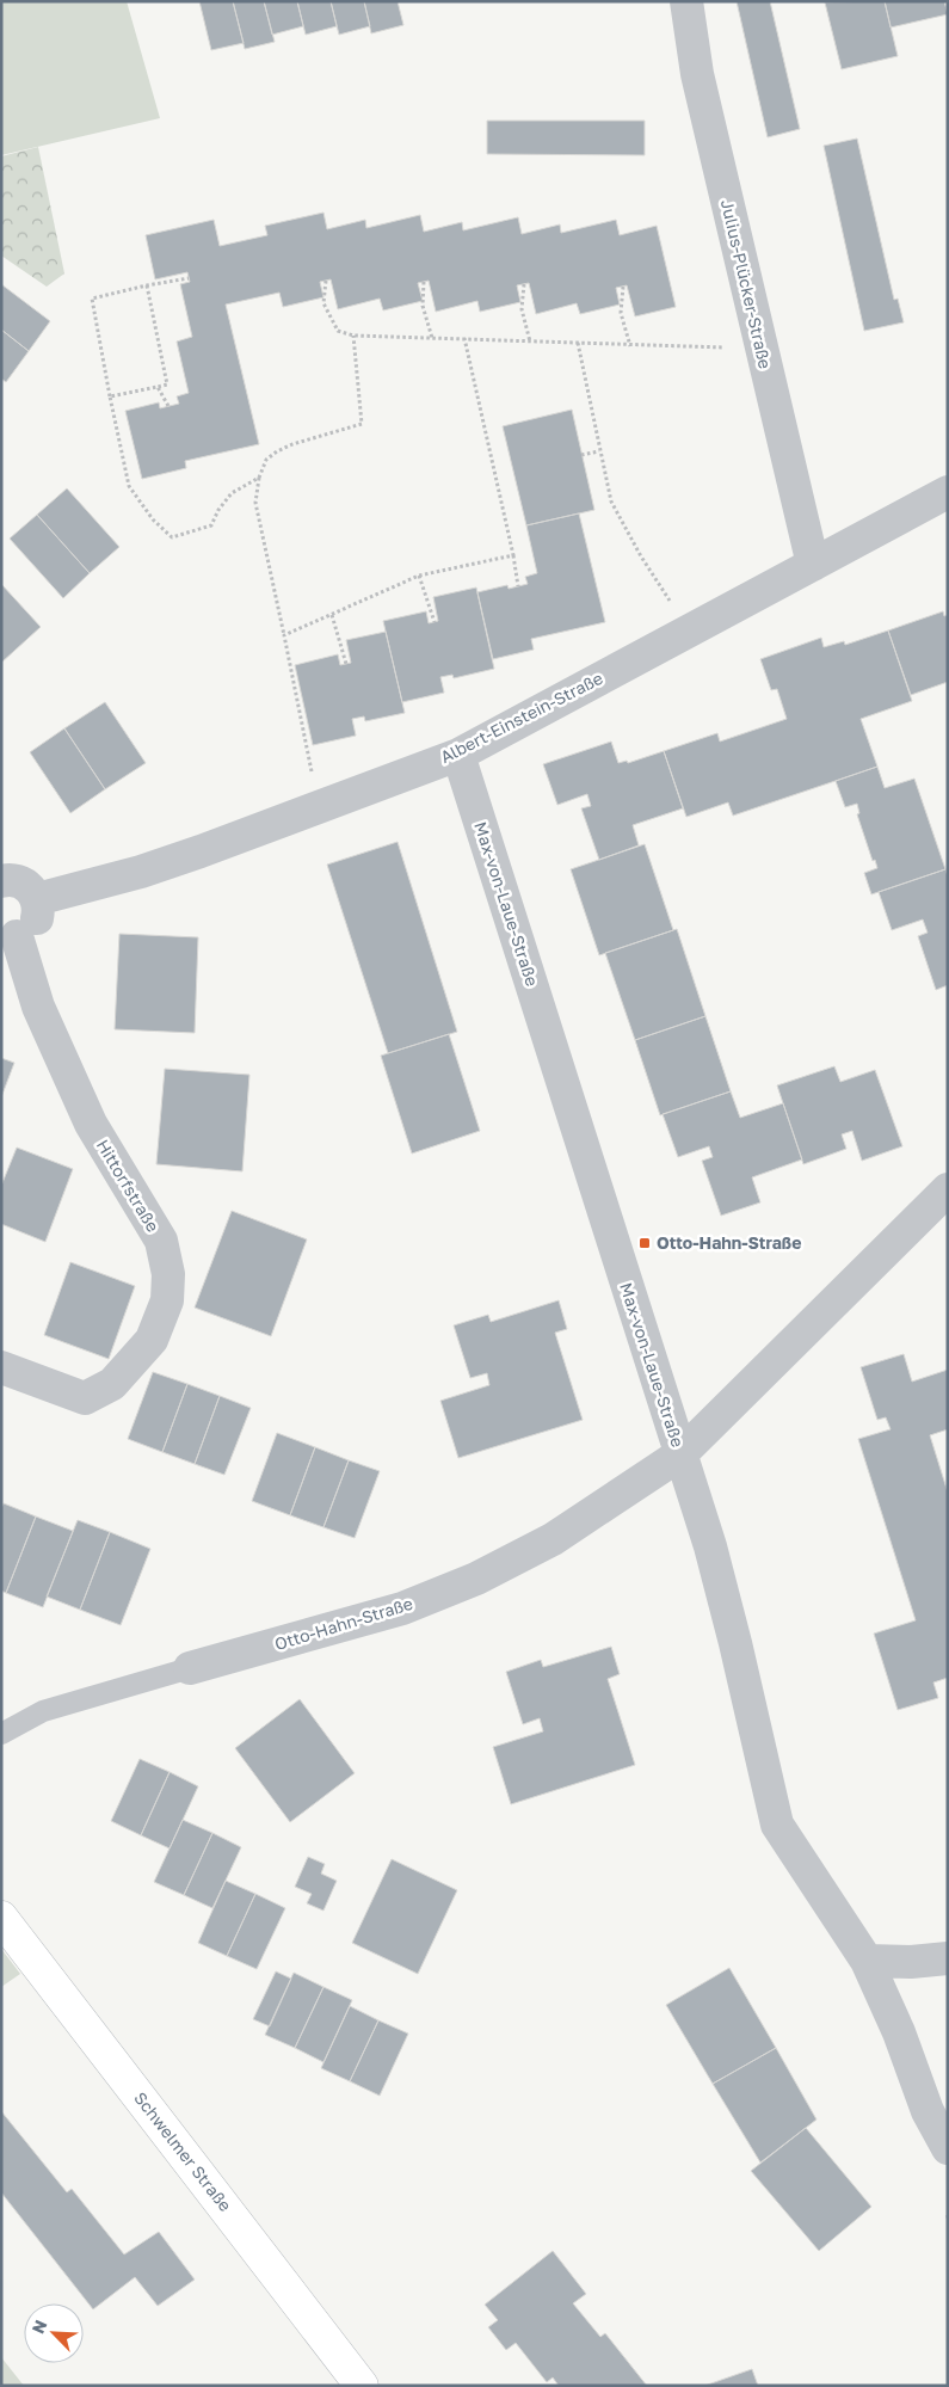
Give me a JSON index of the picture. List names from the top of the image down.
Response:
{
  "streets": {
    "main road": ["Schwelmer Straße"],
    "street": [
      "Julius-Plücker-Straße",
      "Albert-Einstein-Straße",
      "Max-von-Laue-Straße",
      "Hittorfstraße",
      "Otto-Hahn-Straße"
    ]
  },
  "crossings": [
    ["Julius-Plücker-Straße", "Albert-Einstein-Straße"],
    ["Albert-Einstein-Straße", "Max-von-Laue-Straße"],
    ["Max-von-Laue-Straße", "Otto-Hahn-Straße"]
  ],
  "places": {
    "transit": ["Otto-Hahn-Straße"]
  },
  "north": "top left"
}
